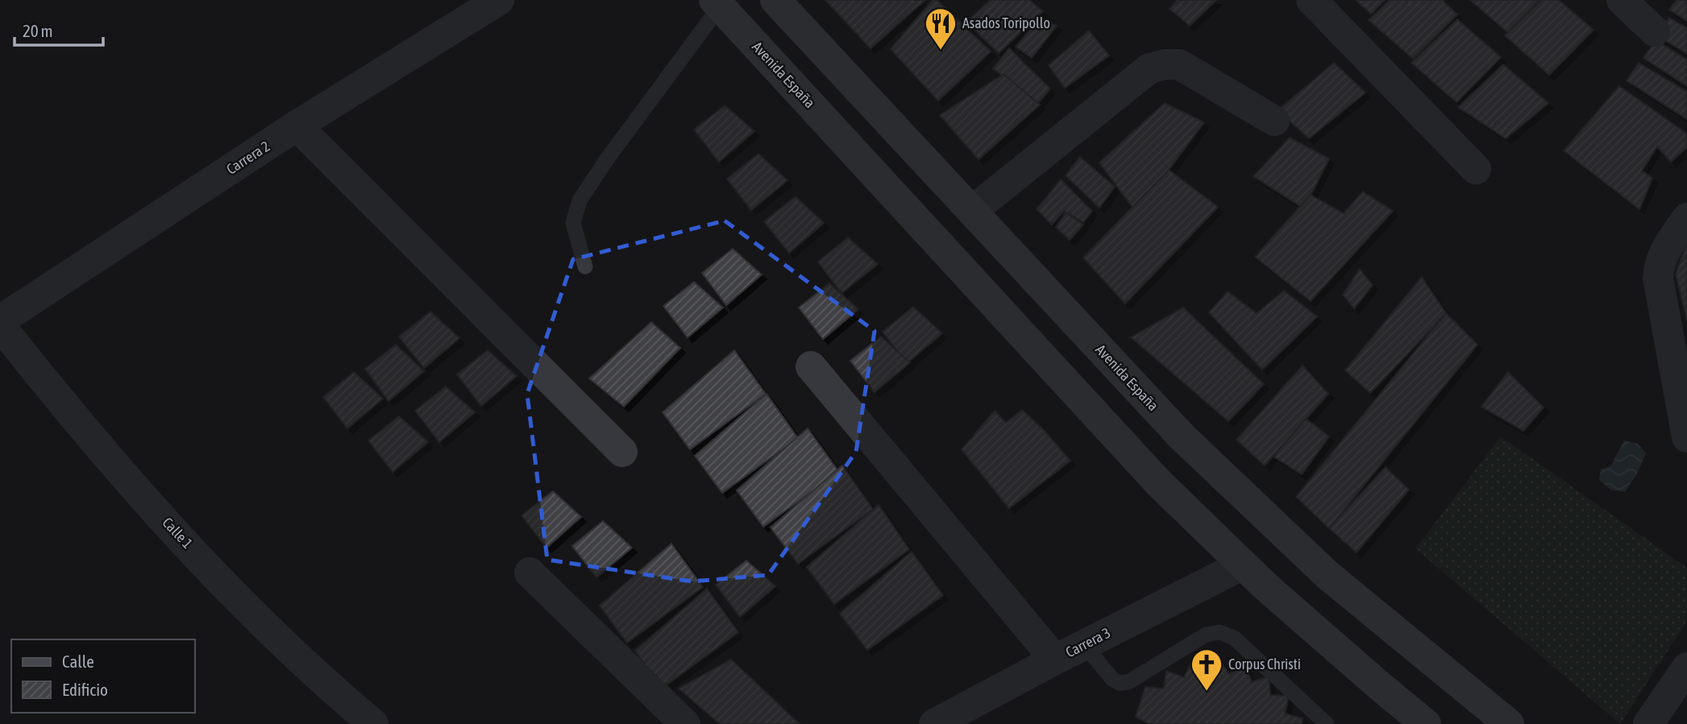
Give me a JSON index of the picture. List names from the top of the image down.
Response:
{
  "streets": {
    "street": [
      "Avenida España",
      "Carrera 2",
      "Calle 1",
      "Carrera 3"
    ]
  },
  "crossings": [
    ["Avenida España", "Carrera 3"]
  ],
  "places": {
    "restaurant": ["Asados Toripollo"],
    "church": ["Corpus Christi"]
  },
  "legend": ["Calle", "Edificio"],
  "scale_bar": "20 m"
}
